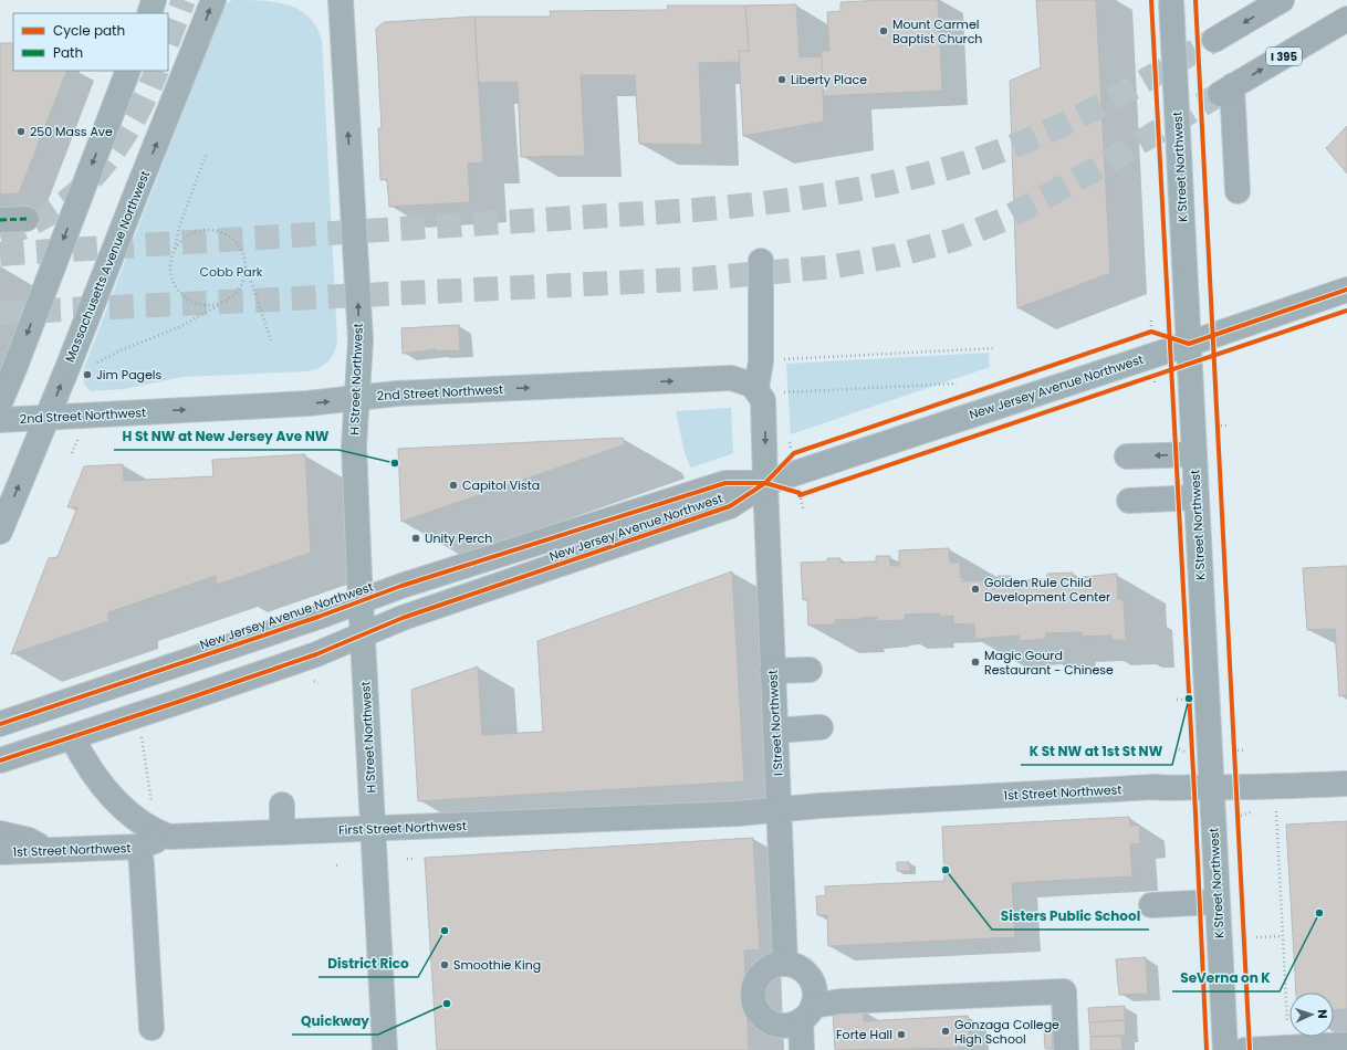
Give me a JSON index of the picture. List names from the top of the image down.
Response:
{
  "streets": {
    "highway": ["I 395"],
    "main road": [
      "K Street Northwest",
      "Massachusetts Avenue Northwest",
      "H Street Northwest",
      "New Jersey Avenue Northwest",
      "2nd Street Northwest"
    ],
    "street": ["I Street Northwest", "1st Street Northwest", "First Street Northwest"]
  },
  "crossings": [
    ["K Street Northwest", "New Jersey Avenue Northwest"],
    ["K Street Northwest", "1st Street Northwest"],
    ["Massachusetts Avenue Northwest", "2nd Street Northwest"],
    ["H Street Northwest", "New Jersey Avenue Northwest"],
    ["H Street Northwest", "2nd Street Northwest"],
    ["H Street Northwest", "First Street Northwest"],
    ["New Jersey Avenue Northwest", "I Street Northwest"],
    ["New Jersey Avenue Northwest", "First Street Northwest"],
    ["I Street Northwest", "1st Street Northwest"],
    ["I Street Northwest", "First Street Northwest"],
    ["1st Street Northwest", "First Street Northwest"]
  ],
  "one_way": ["H Street Northwest", "2nd Street Northwest"],
  "parks": ["Cobb Park"],
  "places": [
    "Mount Carmel Baptist Church",
    "Liberty Place",
    "250 Mass Ave",
    "Jim Pagels",
    "H St NW at New Jersey Ave NW",
    "Capitol Vista",
    "Unity Perch",
    "Golden Rule Child Development Center",
    "Magic Gourd Restaurant - Chinese",
    "K St NW at 1st St NW",
    "Sisters Public School",
    "SeVerna on K",
    "District Rico",
    "Smoothie King",
    "Quickway",
    "Gonzaga College High School",
    "Forte Hall"
  ],
  "legend": ["Cycle path", "Path"],
  "north": "right"
}
